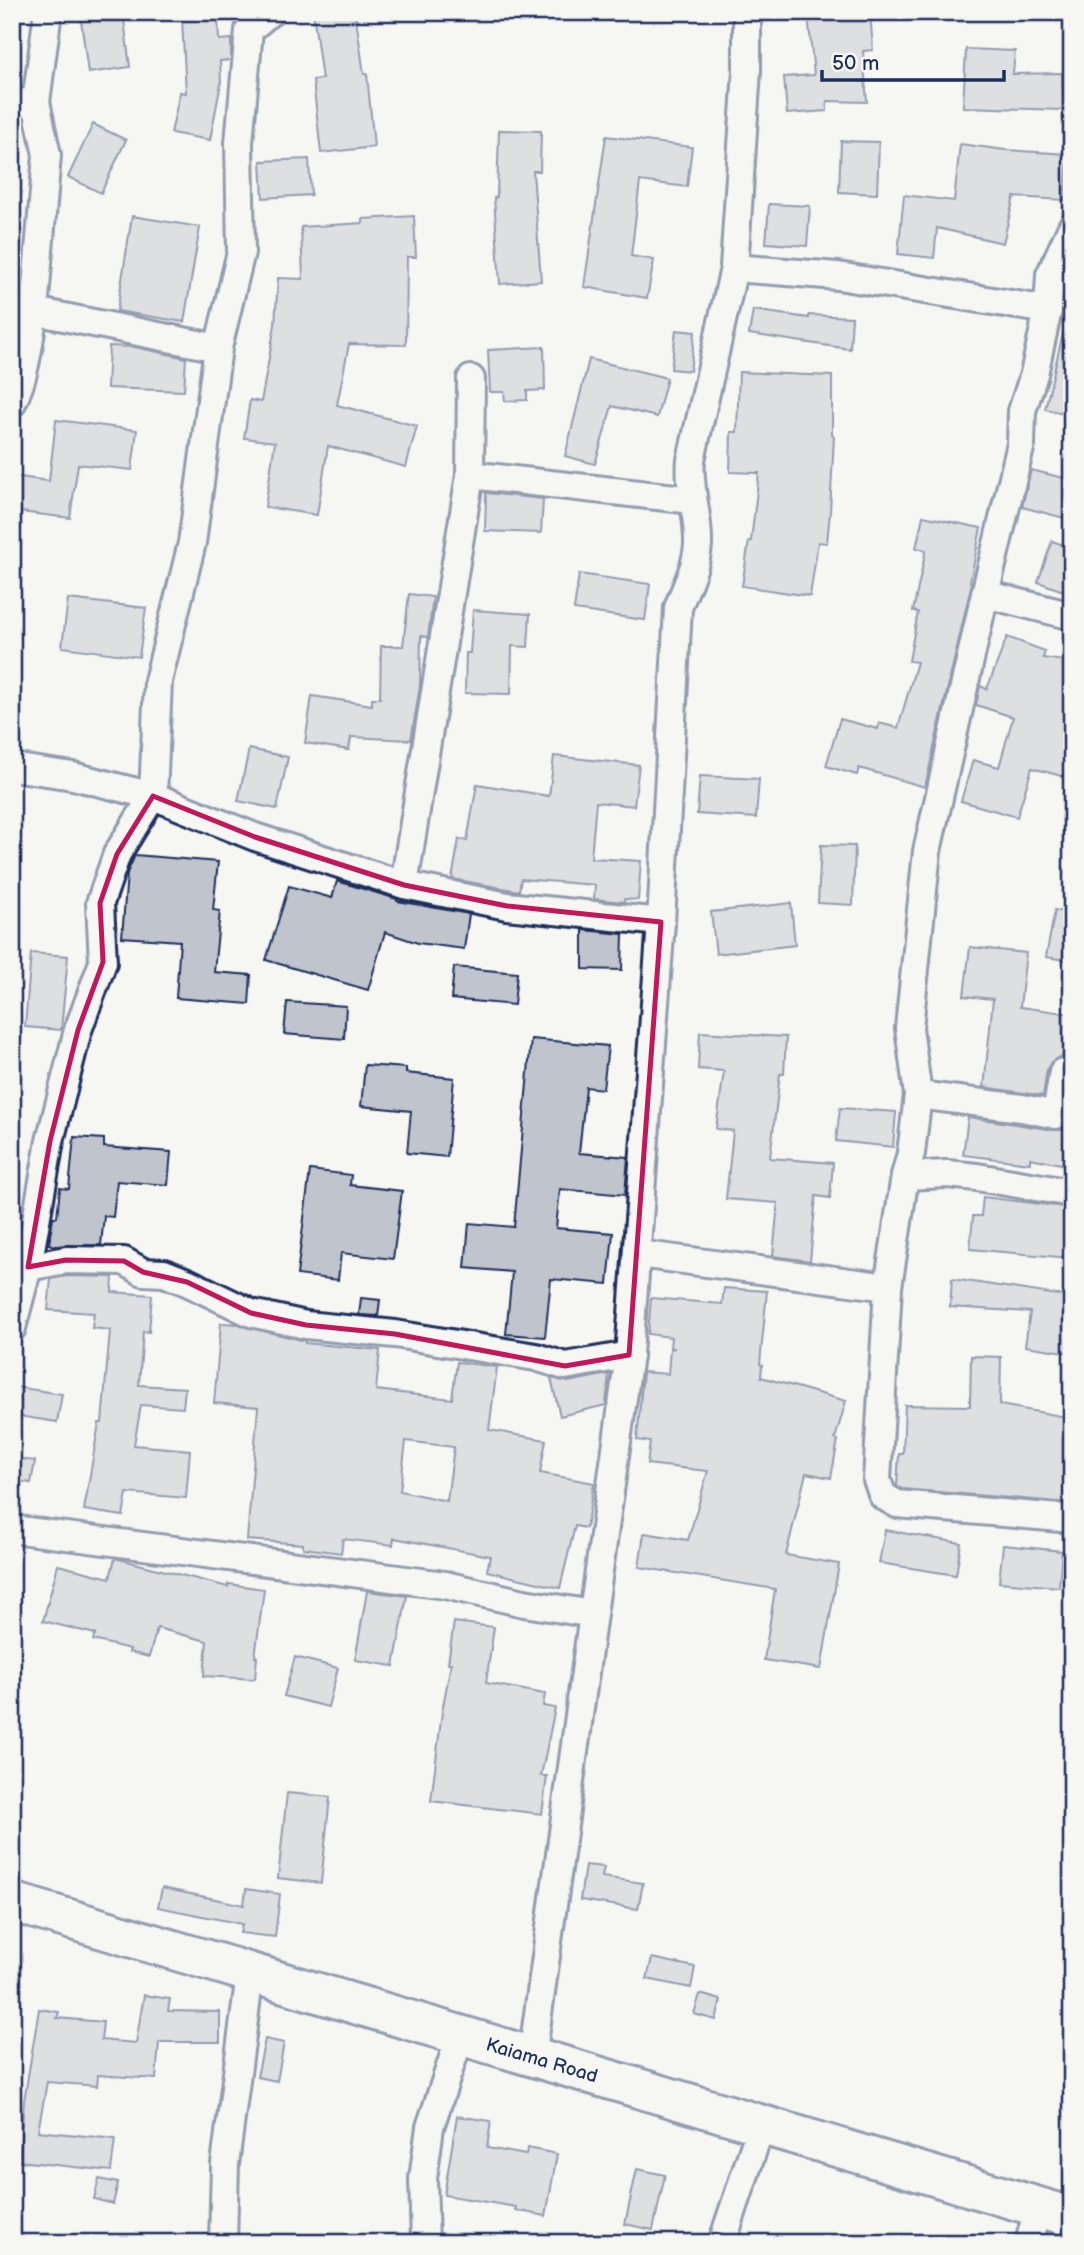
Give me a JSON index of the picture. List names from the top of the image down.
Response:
{
  "streets": {
    "highway": ["Kaiama Road"]
  },
  "scale_bar": "50 m"
}
